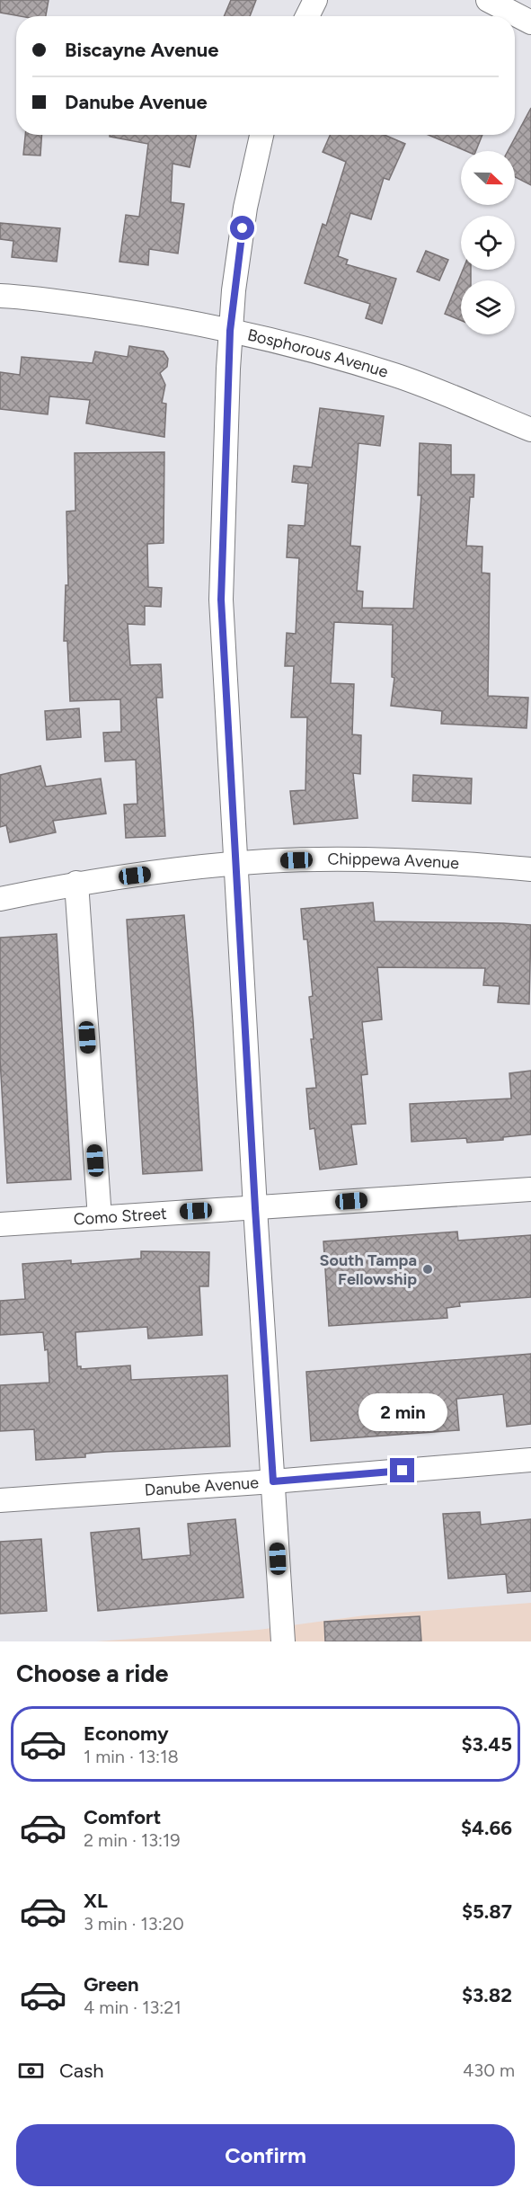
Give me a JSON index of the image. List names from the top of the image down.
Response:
{
  "streets": {
    "street": [
      "Bosphorous Avenue",
      "Chippewa Avenue",
      "Como Street",
      "Danube Avenue"
    ]
  },
  "places": ["South Tampa Fellowship"],
  "north": "right",
  "page": {
    "banner": ["Biscayne Avenue", "Danube Avenue"],
    "bubble": "2 min",
    "heading": "Choose a ride",
    "list": [
      {
        "name": "Economy",
        "note": "1 min · 13:18",
        "value": "$3.45"
      },
      {
        "name": "Comfort",
        "note": "2 min · 13:19",
        "value": "$4.66"
      },
      {
        "name": "XL",
        "note": "3 min · 13:20",
        "value": "$5.87"
      },
      {
        "name": "Green",
        "note": "4 min · 13:21",
        "value": "$3.82"
      }
    ],
    "pay": ["Cash", "430 m"],
    "buttons": "Confirm"
  }
}
